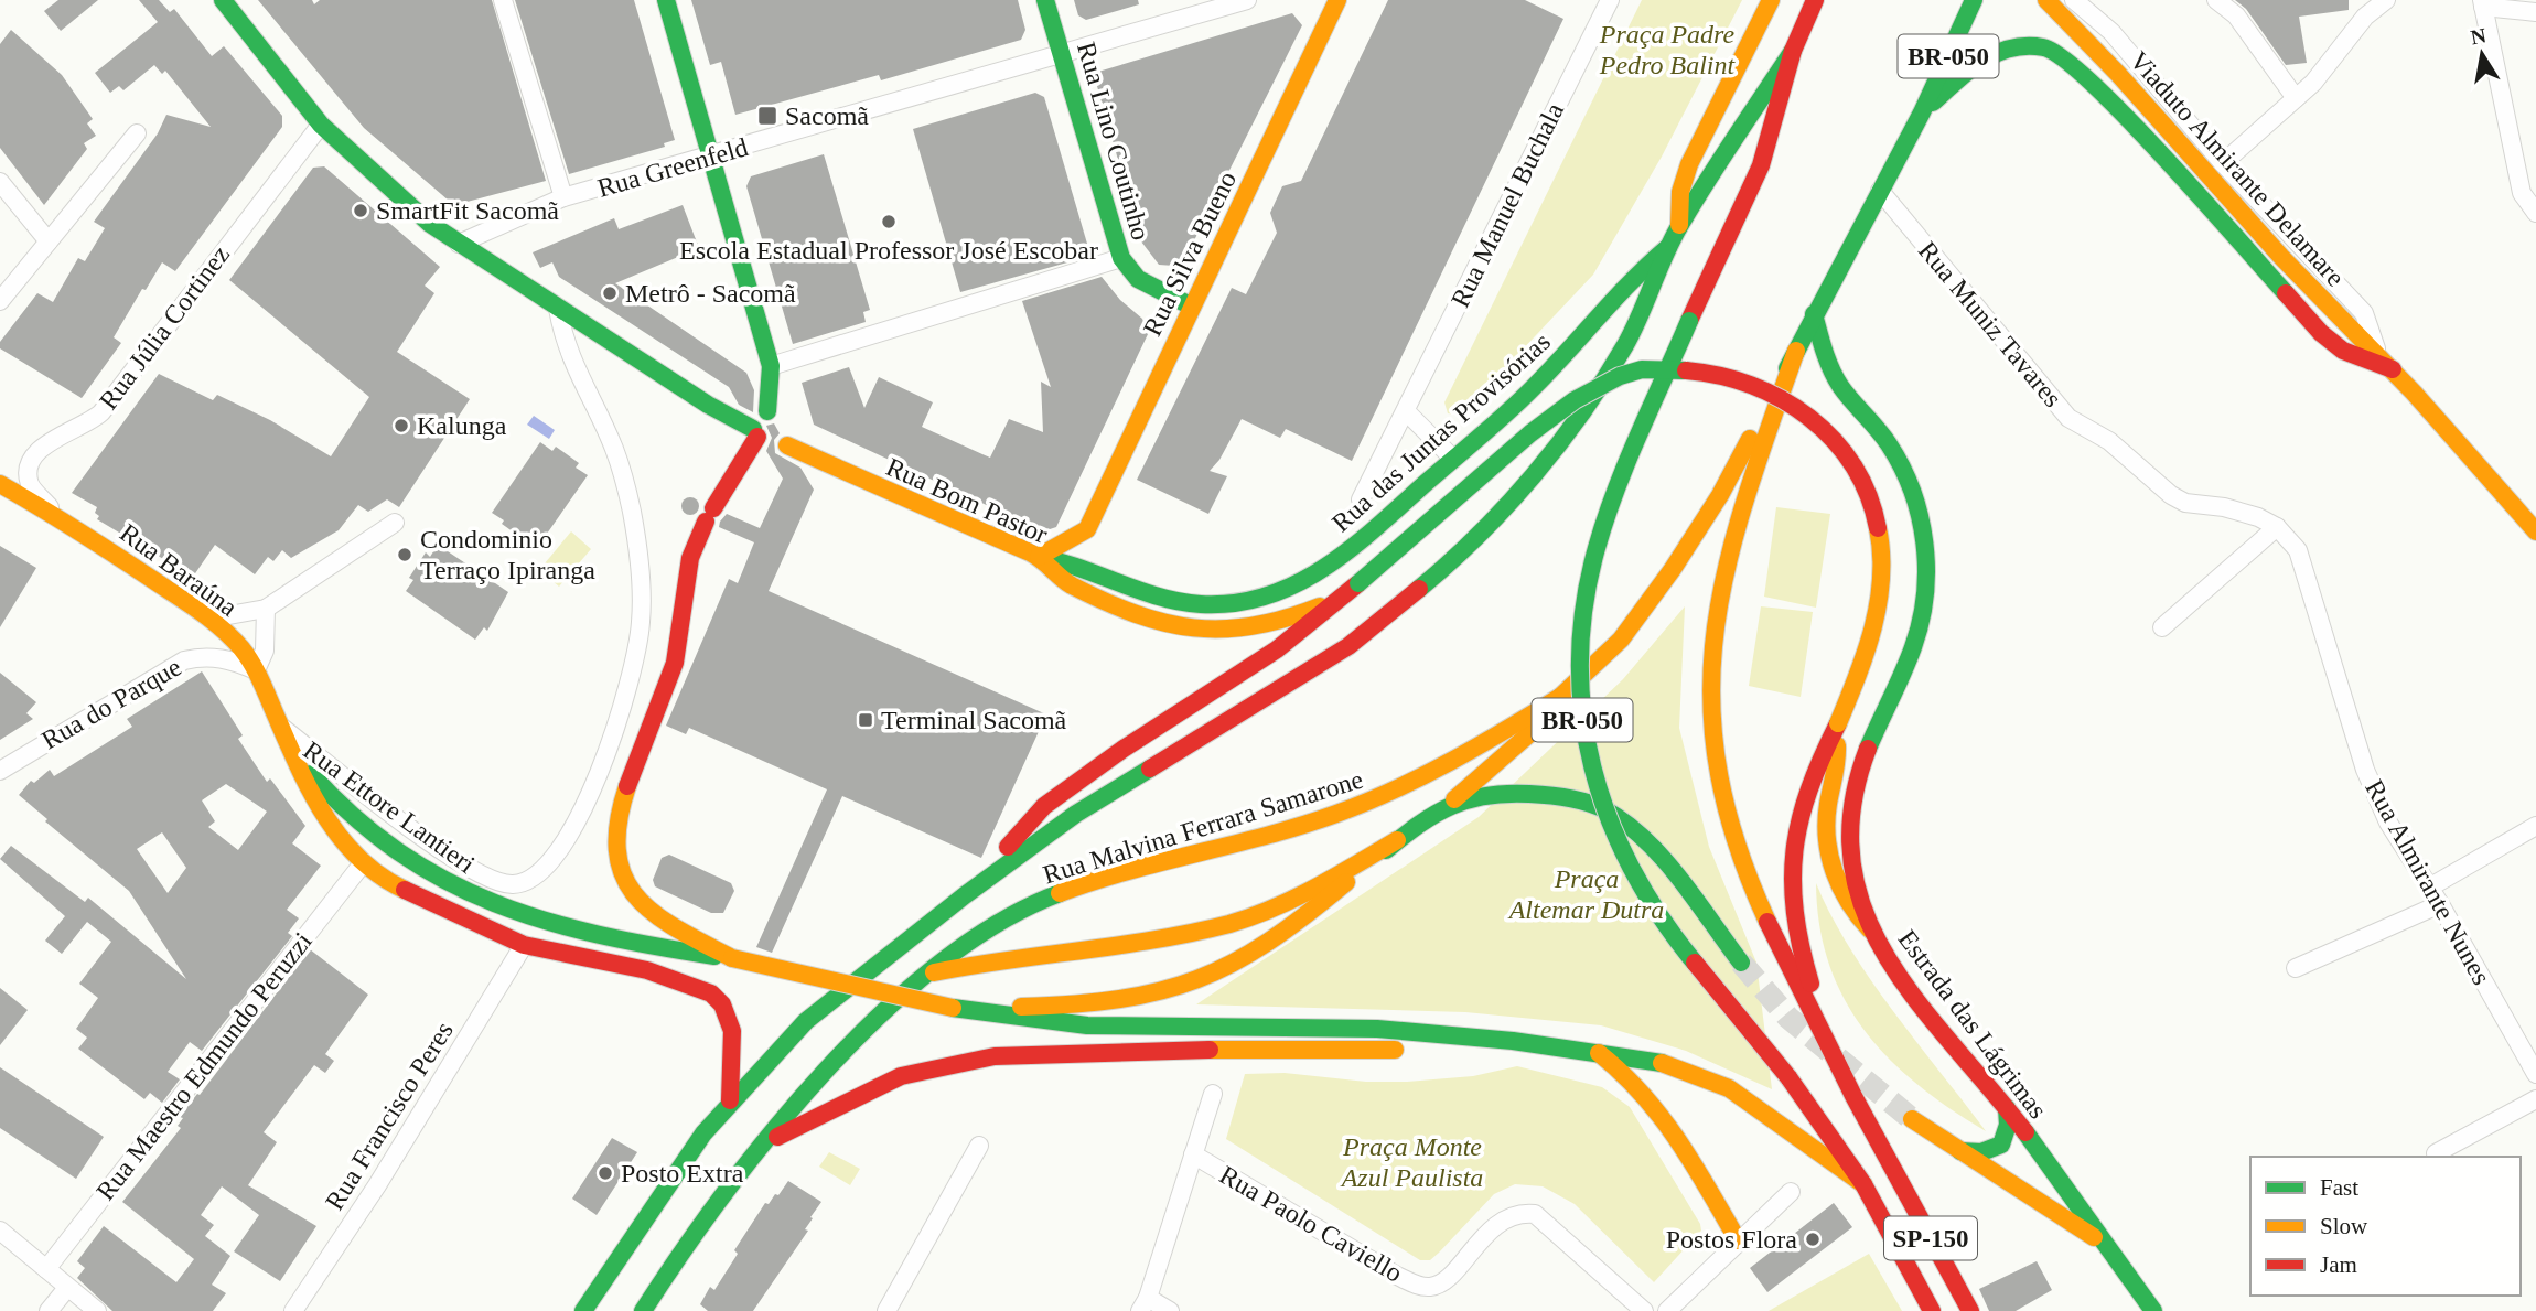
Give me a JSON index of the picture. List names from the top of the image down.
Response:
{
  "streets": {
    "main road": [
      "BR-050",
      "Rua Lino Coutinho",
      "Viaduto Almirante Delamare",
      "Rua Silva Bueno",
      "Rua das Juntas Provisórias",
      "Rua Bom Pastor",
      "Rua Baraúna",
      "Rua Malvina Ferrara Samarone",
      "Estrada das Lágrimas",
      "SP-150"
    ],
    "street": [
      "Rua Greenfeld",
      "Rua Manuel Buchala",
      "Rua Muniz Tavares",
      "Rua Júlia Cortinez",
      "Rua do Parque",
      "Rua Ettore Lantieri",
      "Rua Almirante Nunes",
      "Rua Maestro Edmundo Peruzzi",
      "Rua Francisco Peres",
      "Rua Paolo Caviello"
    ]
  },
  "crossings": [
    ["BR-050", "Rua Muniz Tavares"],
    ["BR-050", "Estrada das Lágrimas"],
    ["BR-050", "SP-150"],
    ["Rua Lino Coutinho", "Rua Greenfeld"],
    ["Rua Lino Coutinho", "Rua Silva Bueno"],
    ["Rua Muniz Tavares", "Rua Almirante Nunes"],
    ["Rua Júlia Cortinez", "Rua Baraúna"],
    ["Rua das Juntas Provisórias", "Rua Bom Pastor"],
    ["Rua das Juntas Provisórias", "SP-150"],
    ["Rua Baraúna", "Rua do Parque"],
    ["Rua Baraúna", "Rua Ettore Lantieri"],
    ["Rua Baraúna", "Rua Maestro Edmundo Peruzzi"],
    ["Rua Baraúna", "Rua Francisco Peres"]
  ],
  "parks": ["Praça Padre Pedro Balint", "Praça Altemar Dutra", "Praça Monte Azul Paulista"],
  "places": {
    "transit": ["Sacomã", "Terminal Sacomã"],
    "other": [
      "SmartFit Sacomã",
      "Escola Estadual Professor José Escobar",
      "Metrô - Sacomã",
      "Kalunga",
      "Condominio Terraço Ipiranga",
      "Posto Extra",
      "Postos Flora"
    ]
  },
  "legend": ["Fast", "Slow", "Jam"],
  "north": "top"
}
